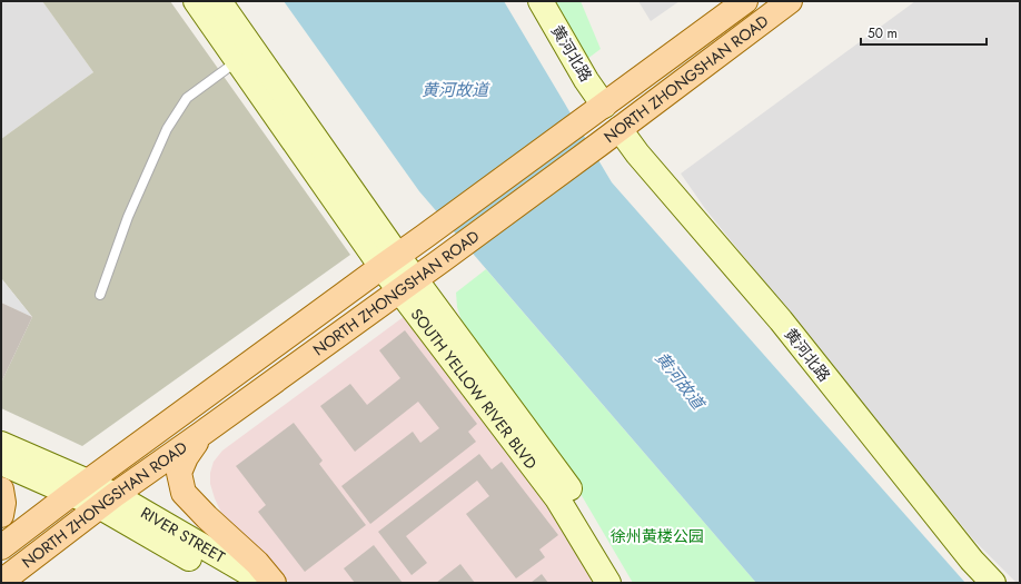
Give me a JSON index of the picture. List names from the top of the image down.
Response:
{
  "streets": {
    "main road": [
      "黄河北路",
      "NORTH ZHONGSHAN ROAD",
      "SOUTH YELLOW RIVER BLVD",
      "RIVER STREET"
    ]
  },
  "crossings": [
    ["黄河北路", "NORTH ZHONGSHAN ROAD"],
    ["NORTH ZHONGSHAN ROAD", "SOUTH YELLOW RIVER BLVD"],
    ["NORTH ZHONGSHAN ROAD", "RIVER STREET"]
  ],
  "water": ["黄河故道"],
  "parks": ["徐州黄楼公园"],
  "scale_bar": "50 m"
}
